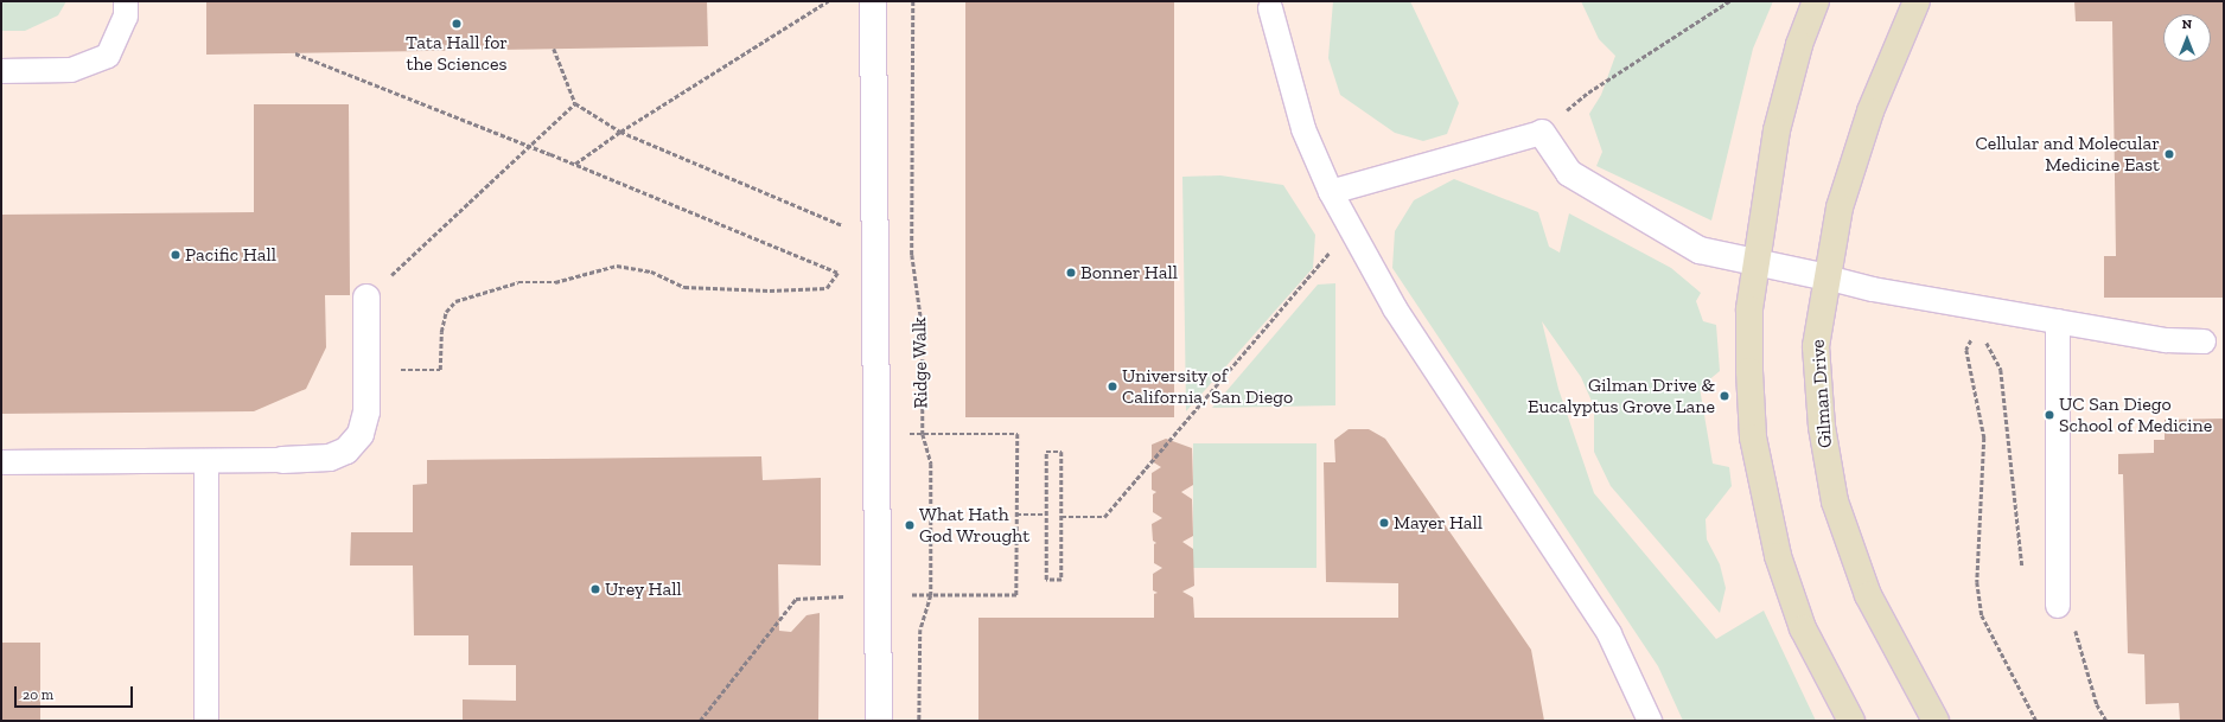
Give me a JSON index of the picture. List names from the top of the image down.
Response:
{
  "streets": {
    "main road": ["Gilman Drive"],
    "path": ["Ridge Walk"]
  },
  "places": [
    "Tata Hall for the Sciences",
    "Cellular and Molecular Medicine East",
    "Pacific Hall",
    "Bonner Hall",
    "University of California, San Diego",
    "Gilman Drive & Eucalyptus Grove Lane",
    "UC San Diego School of Medicine",
    "Mayer Hall",
    "What Hath God Wrought",
    "Urey Hall"
  ],
  "scale_bar": "20 m",
  "north": "top"
}
